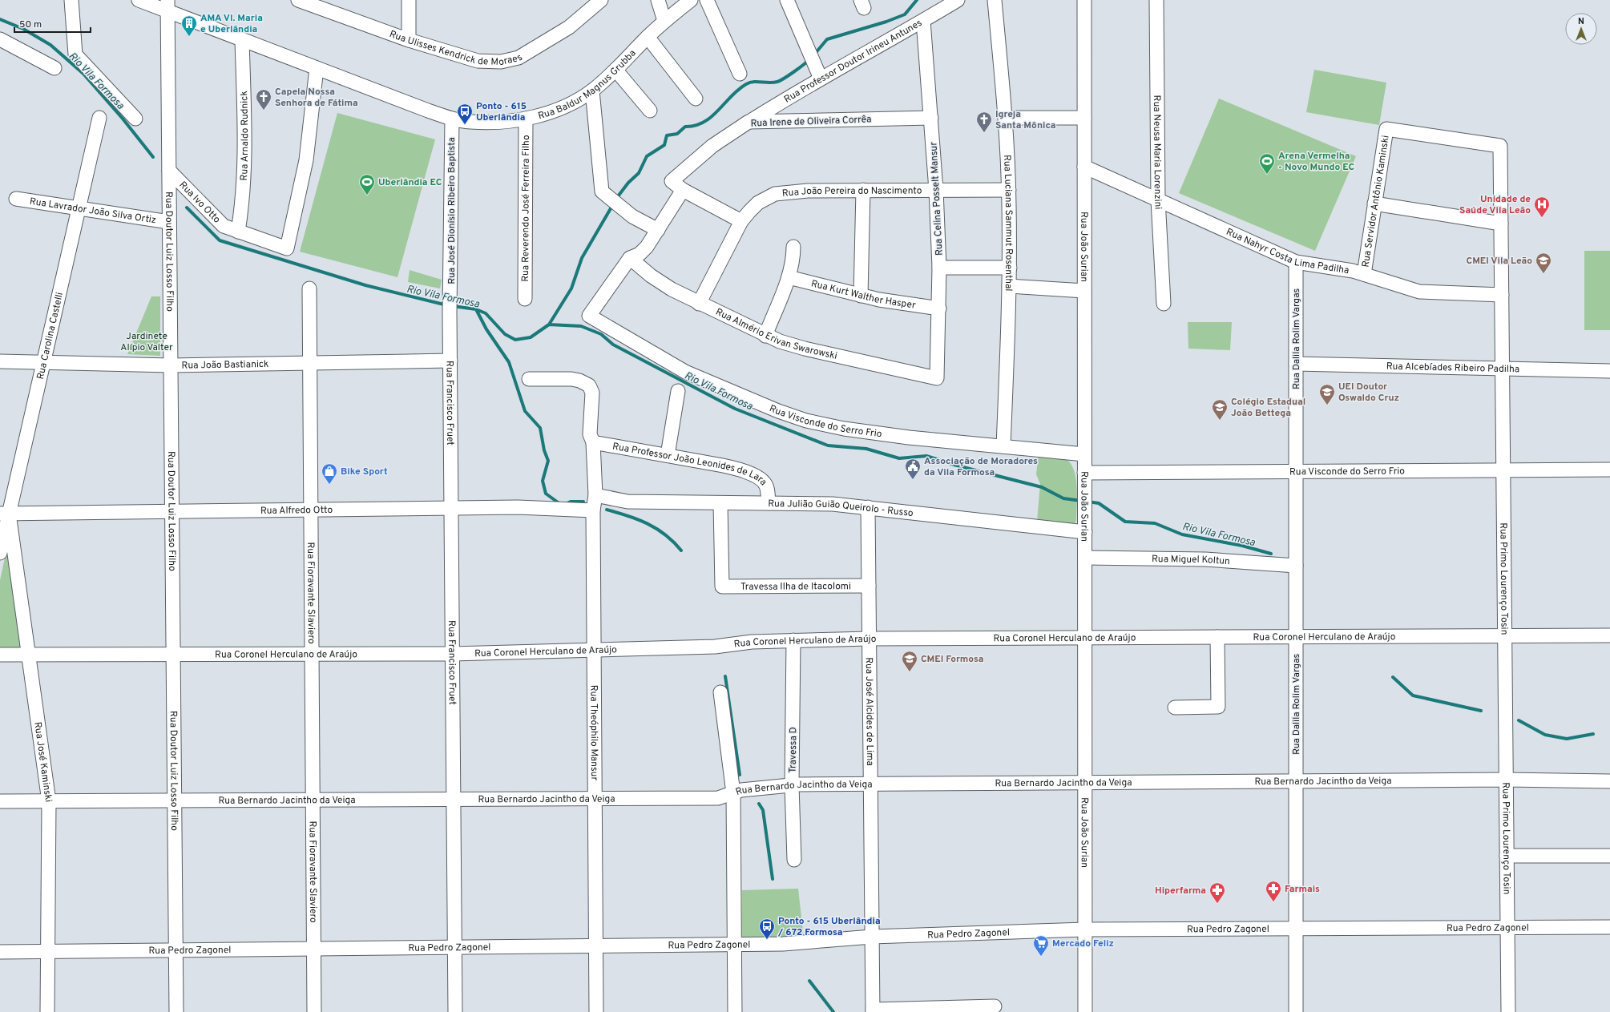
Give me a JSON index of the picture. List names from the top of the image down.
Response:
{
  "streets": {
    "street": [
      "Rua Ulisses Kendrick de Moraes",
      "Rua Professor Doutor Irineu Antunes",
      "Rua Baldur Magnus Grubba",
      "Rua Irene de Oliveira Corrêa",
      "Rua Arnaldo Rudnick",
      "Rua Neusa Maria Lorenzini",
      "Rua João Pereira do Nascimento",
      "Rua Celina Posselt Mansur",
      "Rua Servidor Antônio Kaminski",
      "Rua Ivo Otto",
      "Rua Reverendo José Ferreira Filho",
      "Rua Lavrador João Silva Ortiz",
      "Rua José Dionísio Ribeiro Baptista",
      "Rua Luciana Sammut Rosenthal",
      "Rua João Surian",
      "Rua Nahyr Costa Lima Padilha",
      "Rua Doutor Luiz Losso Filho",
      "Rua Kurt Walther Hasper",
      "Rua Almério Erivan Swarowski",
      "Rua Carolina Castelli",
      "Rua Dalila Rolim Vargas",
      "Rua João Bastianick",
      "Rua Alcebíades Ribeiro Padilha",
      "Rua Francisco Fruet",
      "Rua Visconde do Serro Frio",
      "Rua Professor João Leonides de Lara",
      "Rua Julião Guião Queirolo - Russo",
      "Rua Alfredo Otto",
      "Rua Miguel Koltun",
      "Rua Primo Lourenço Tosin",
      "Travessa Ilha de Itacolomi",
      "Rua Fioravante Slaviero",
      "Rua Coronel Herculano de Araújo",
      "Rua José Alcides de Lima",
      "Rua Theóphilo Mansur",
      "Travessa D",
      "Rua José Kaminski",
      "Rua Bernardo Jacintho da Veiga",
      "Rua Pedro Zagonel"
    ]
  },
  "crossings": [
    ["Rua Professor Doutor Irineu Antunes", "Rua Irene de Oliveira Corrêa"],
    ["Rua Professor Doutor Irineu Antunes", "Rua Celina Posselt Mansur"],
    ["Rua Baldur Magnus Grubba", "Rua Arnaldo Rudnick"],
    ["Rua Baldur Magnus Grubba", "Rua Ivo Otto"],
    ["Rua Baldur Magnus Grubba", "Rua Reverendo José Ferreira Filho"],
    ["Rua Baldur Magnus Grubba", "Rua José Dionísio Ribeiro Baptista"],
    ["Rua Baldur Magnus Grubba", "Rua Doutor Luiz Losso Filho"],
    ["Rua Irene de Oliveira Corrêa", "Rua Celina Posselt Mansur"],
    ["Rua Arnaldo Rudnick", "Rua Ivo Otto"],
    ["Rua Neusa Maria Lorenzini", "Rua Nahyr Costa Lima Padilha"],
    ["Rua João Pereira do Nascimento", "Rua Celina Posselt Mansur"],
    ["Rua João Pereira do Nascimento", "Rua Luciana Sammut Rosenthal"],
    ["Rua João Pereira do Nascimento", "Rua Almério Erivan Swarowski"],
    ["Rua Celina Posselt Mansur", "Rua Kurt Walther Hasper"],
    ["Rua Celina Posselt Mansur", "Rua Almério Erivan Swarowski"],
    ["Rua Servidor Antônio Kaminski", "Rua Nahyr Costa Lima Padilha"],
    ["Rua Servidor Antônio Kaminski", "Rua Primo Lourenço Tosin"],
    ["Rua Ivo Otto", "Rua Doutor Luiz Losso Filho"],
    ["Rua Lavrador João Silva Ortiz", "Rua Doutor Luiz Losso Filho"],
    ["Rua Lavrador João Silva Ortiz", "Rua Carolina Castelli"],
    ["Rua José Dionísio Ribeiro Baptista", "Rua Francisco Fruet"],
    ["Rua Luciana Sammut Rosenthal", "Rua Visconde do Serro Frio"],
    ["Rua João Surian", "Rua Nahyr Costa Lima Padilha"],
    ["Rua João Surian", "Rua Visconde do Serro Frio"],
    ["Rua João Surian", "Rua Julião Guião Queirolo - Russo"],
    ["Rua João Surian", "Rua Miguel Koltun"],
    ["Rua João Surian", "Rua Coronel Herculano de Araújo"],
    ["Rua João Surian", "Rua Bernardo Jacintho da Veiga"],
    ["Rua João Surian", "Rua Pedro Zagonel"],
    ["Rua Nahyr Costa Lima Padilha", "Rua Dalila Rolim Vargas"],
    ["Rua Nahyr Costa Lima Padilha", "Rua Primo Lourenço Tosin"],
    ["Rua Doutor Luiz Losso Filho", "Rua João Bastianick"],
    ["Rua Doutor Luiz Losso Filho", "Rua Alfredo Otto"],
    ["Rua Doutor Luiz Losso Filho", "Rua Coronel Herculano de Araújo"],
    ["Rua Doutor Luiz Losso Filho", "Rua Bernardo Jacintho da Veiga"],
    ["Rua Doutor Luiz Losso Filho", "Rua Pedro Zagonel"],
    ["Rua Almério Erivan Swarowski", "Rua Visconde do Serro Frio"],
    ["Rua Carolina Castelli", "Rua João Bastianick"],
    ["Rua Carolina Castelli", "Rua Alfredo Otto"],
    ["Rua Carolina Castelli", "Rua José Kaminski"],
    ["Rua Dalila Rolim Vargas", "Rua Alcebíades Ribeiro Padilha"],
    ["Rua Dalila Rolim Vargas", "Rua Visconde do Serro Frio"],
    ["Rua Dalila Rolim Vargas", "Rua Miguel Koltun"],
    ["Rua Dalila Rolim Vargas", "Rua Coronel Herculano de Araújo"],
    ["Rua Dalila Rolim Vargas", "Rua Bernardo Jacintho da Veiga"],
    ["Rua Dalila Rolim Vargas", "Rua Pedro Zagonel"],
    ["Rua João Bastianick", "Rua Francisco Fruet"],
    ["Rua João Bastianick", "Rua Fioravante Slaviero"],
    ["Rua Alcebíades Ribeiro Padilha", "Rua Primo Lourenço Tosin"],
    ["Rua Francisco Fruet", "Rua Alfredo Otto"],
    ["Rua Francisco Fruet", "Rua Coronel Herculano de Araújo"],
    ["Rua Francisco Fruet", "Rua Bernardo Jacintho da Veiga"],
    ["Rua Francisco Fruet", "Rua Pedro Zagonel"],
    ["Rua Visconde do Serro Frio", "Rua Primo Lourenço Tosin"],
    ["Rua Professor João Leonides de Lara", "Rua Julião Guião Queirolo - Russo"],
    ["Rua Professor João Leonides de Lara", "Rua Theóphilo Mansur"],
    ["Rua Julião Guião Queirolo - Russo", "Rua Alfredo Otto"],
    ["Rua Julião Guião Queirolo - Russo", "Travessa Ilha de Itacolomi"],
    ["Rua Julião Guião Queirolo - Russo", "Rua José Alcides de Lima"],
    ["Rua Julião Guião Queirolo - Russo", "Rua Theóphilo Mansur"],
    ["Rua Alfredo Otto", "Rua Fioravante Slaviero"],
    ["Rua Alfredo Otto", "Rua Theóphilo Mansur"],
    ["Rua Alfredo Otto", "Rua José Kaminski"],
    ["Rua Primo Lourenço Tosin", "Rua Coronel Herculano de Araújo"],
    ["Rua Primo Lourenço Tosin", "Rua Bernardo Jacintho da Veiga"],
    ["Rua Primo Lourenço Tosin", "Rua Pedro Zagonel"],
    ["Travessa Ilha de Itacolomi", "Rua José Alcides de Lima"],
    ["Rua Fioravante Slaviero", "Rua Coronel Herculano de Araújo"],
    ["Rua Fioravante Slaviero", "Rua Bernardo Jacintho da Veiga"],
    ["Rua Fioravante Slaviero", "Rua Pedro Zagonel"],
    ["Rua Coronel Herculano de Araújo", "Rua José Alcides de Lima"],
    ["Rua Coronel Herculano de Araújo", "Rua Theóphilo Mansur"],
    ["Rua Coronel Herculano de Araújo", "Travessa D"],
    ["Rua Coronel Herculano de Araújo", "Rua José Kaminski"],
    ["Rua José Alcides de Lima", "Rua Bernardo Jacintho da Veiga"],
    ["Rua José Alcides de Lima", "Rua Pedro Zagonel"],
    ["Rua Theóphilo Mansur", "Rua Bernardo Jacintho da Veiga"],
    ["Rua Theóphilo Mansur", "Rua Pedro Zagonel"],
    ["Travessa D", "Rua Bernardo Jacintho da Veiga"],
    ["Rua José Kaminski", "Rua Bernardo Jacintho da Veiga"],
    ["Rua José Kaminski", "Rua Pedro Zagonel"]
  ],
  "water": ["Rio Vila Formosa"],
  "parks": ["Jardinete Alípio Valter"],
  "places": {
    "building": ["AMA Vl. Maria e Uberlândia"],
    "church": ["Capela Nossa Senhora de Fátima", "Igreja Santa Mônica"],
    "bus stop": ["Ponto - 615 Uberlândia", "Ponto - 615 Uberlândia / 672 Formosa"],
    "sports": ["Arena Vermelha - Novo Mundo EC", "Uberlândia EC"],
    "hospital": ["Unidade de Saúde Vila Leão"],
    "school or university": [
      "CMEI Vila Leão",
      "UEI Doutor Oswaldo Cruz",
      "Colégio Estadual João Bettega",
      "CMEI Formosa"
    ],
    "public building": ["Associação de Moradores da Vila Formosa"],
    "shop": ["Bike Sport"],
    "pharmacy": ["Farmais", "Hiperfarma"],
    "supermarket": ["Mercado Feliz"]
  },
  "scale_bar": "50 m",
  "north": "top"
}
